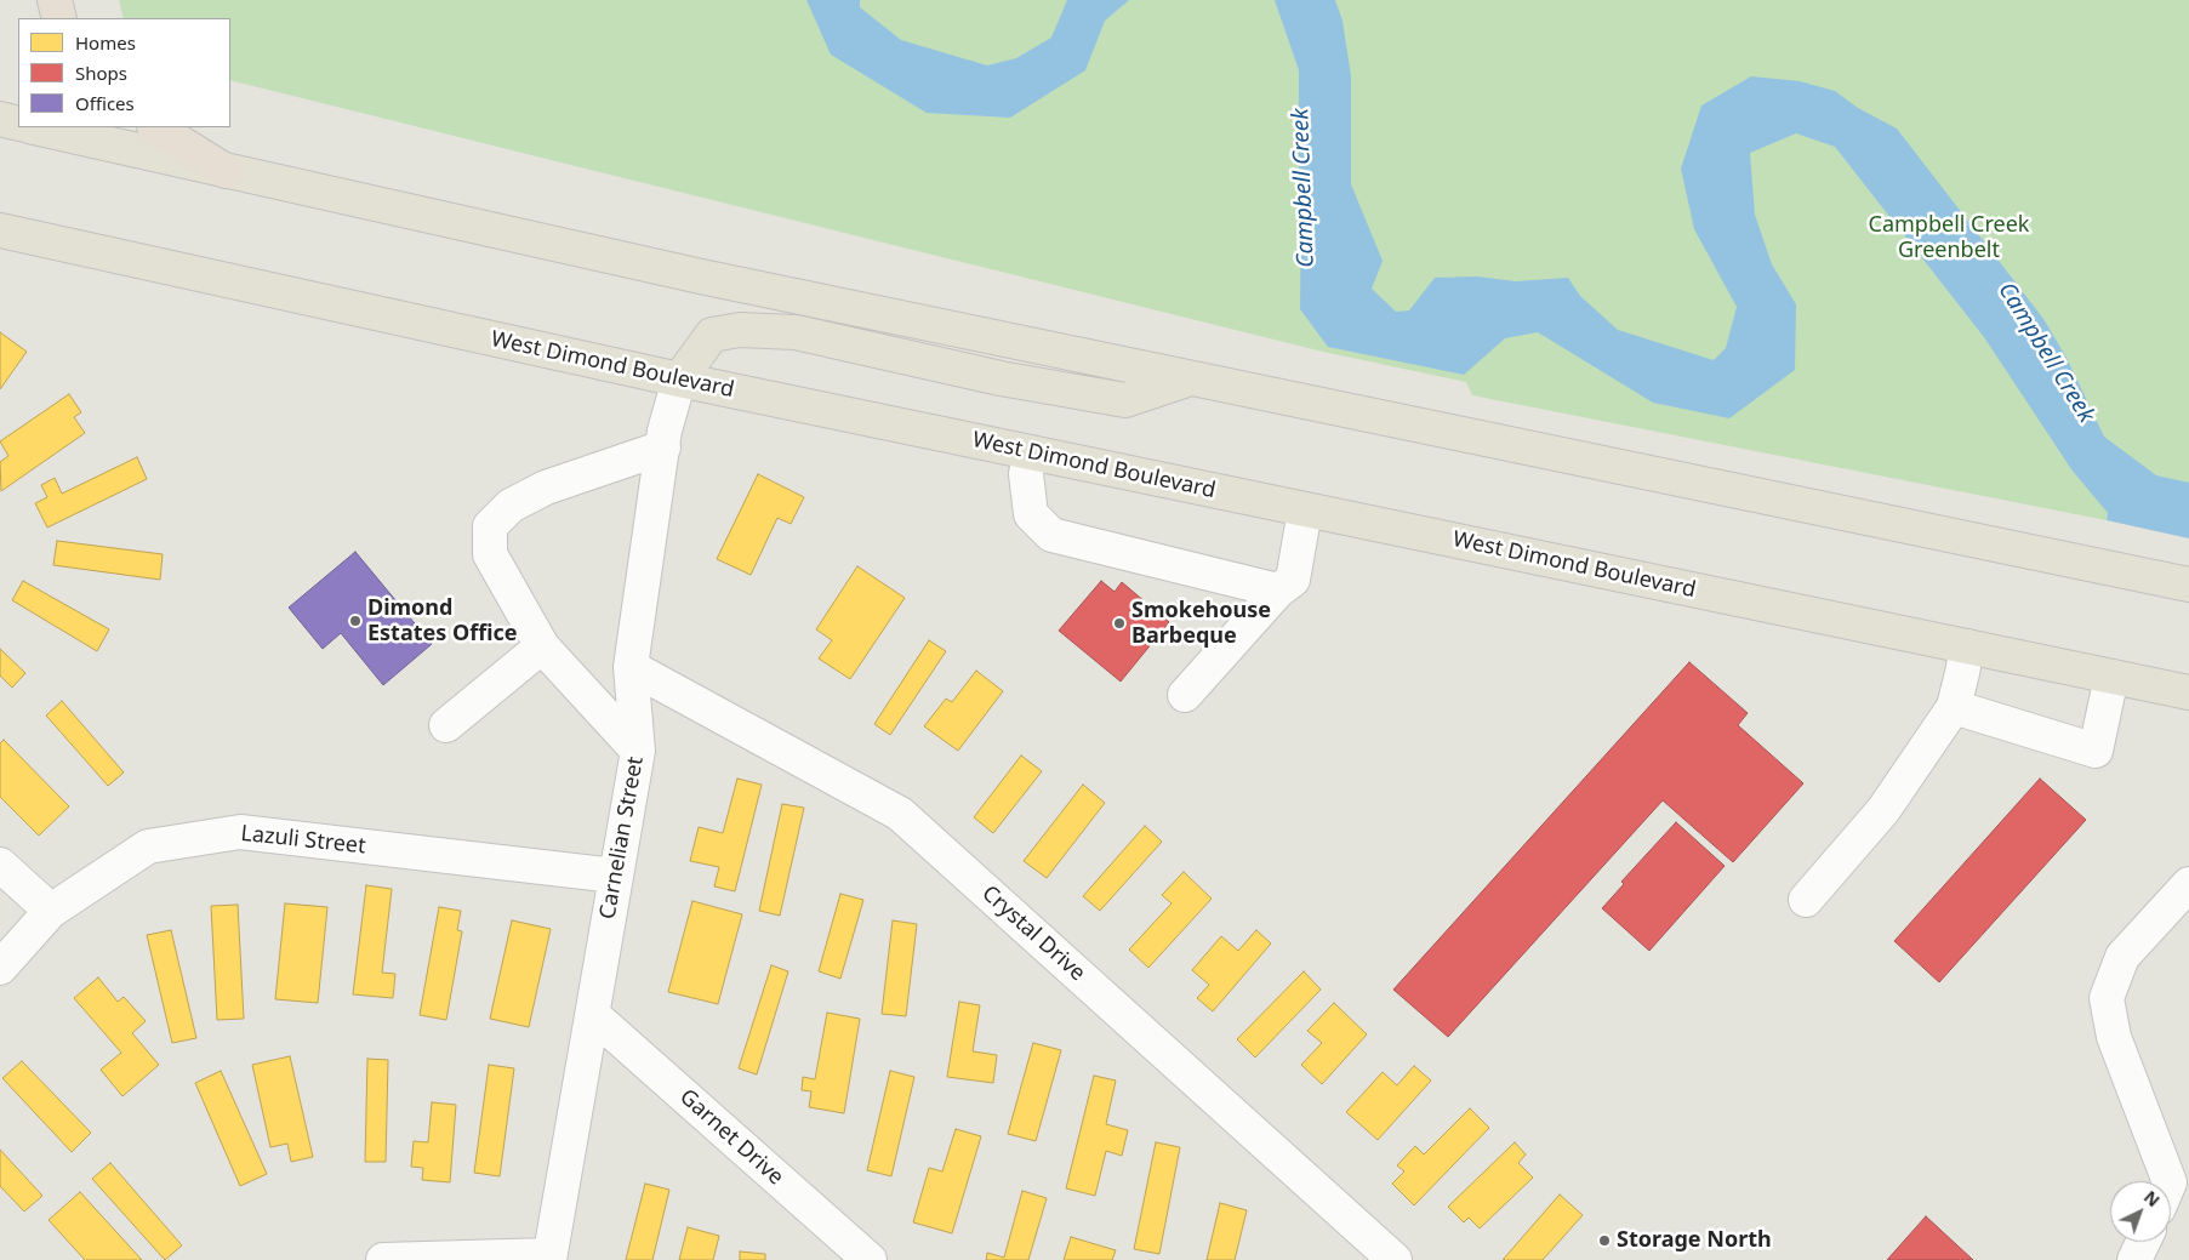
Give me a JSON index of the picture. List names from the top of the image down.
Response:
{
  "streets": {
    "main road": ["West Dimond Boulevard"],
    "street": [
      "Carnelian Street",
      "Lazuli Street",
      "Crystal Drive",
      "Garnet Drive"
    ]
  },
  "crossings": [
    ["West Dimond Boulevard", "Carnelian Street"],
    ["Carnelian Street", "Lazuli Street"],
    ["Carnelian Street", "Crystal Drive"],
    ["Carnelian Street", "Garnet Drive"]
  ],
  "water": ["Campbell Creek"],
  "parks": ["Campbell Creek Greenbelt"],
  "places": ["Dimond Estates Office", "Smokehouse Barbeque", "Storage North"],
  "legend": ["Homes", "Shops", "Offices"],
  "north": "top right"
}
